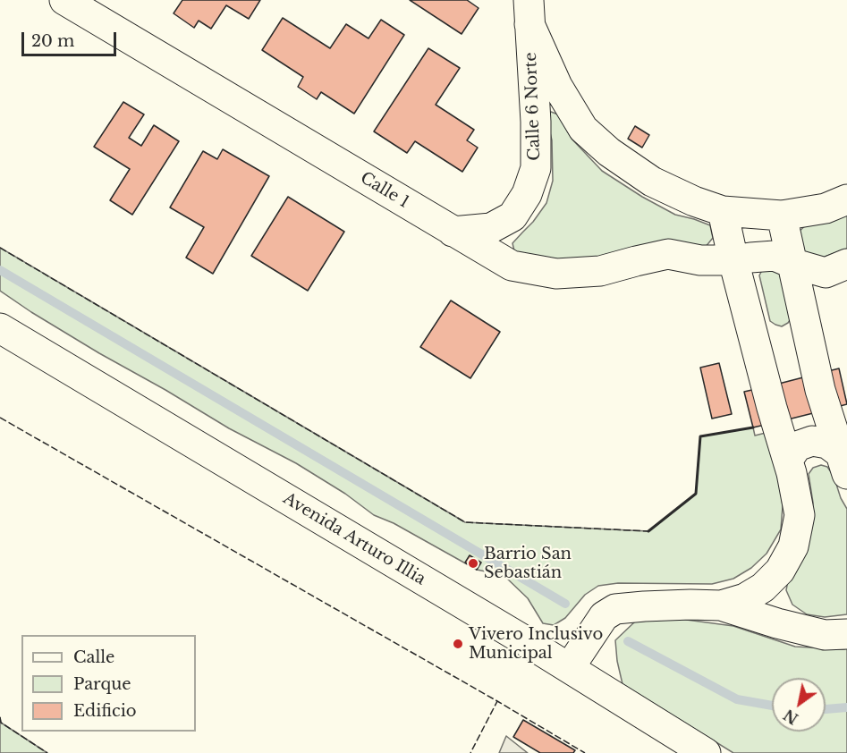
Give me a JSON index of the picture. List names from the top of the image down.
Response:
{
  "streets": {
    "street": ["Calle 6 Norte", "Calle 1", "Avenida Arturo Illia"]
  },
  "crossings": [
    ["Calle 6 Norte", "Calle 1"]
  ],
  "places": ["Barrio San Sebastián", "Vivero Inclusivo Municipal"],
  "legend": ["Calle", "Parque", "Edificio"],
  "scale_bar": "20 m",
  "north": "bottom left"
}
